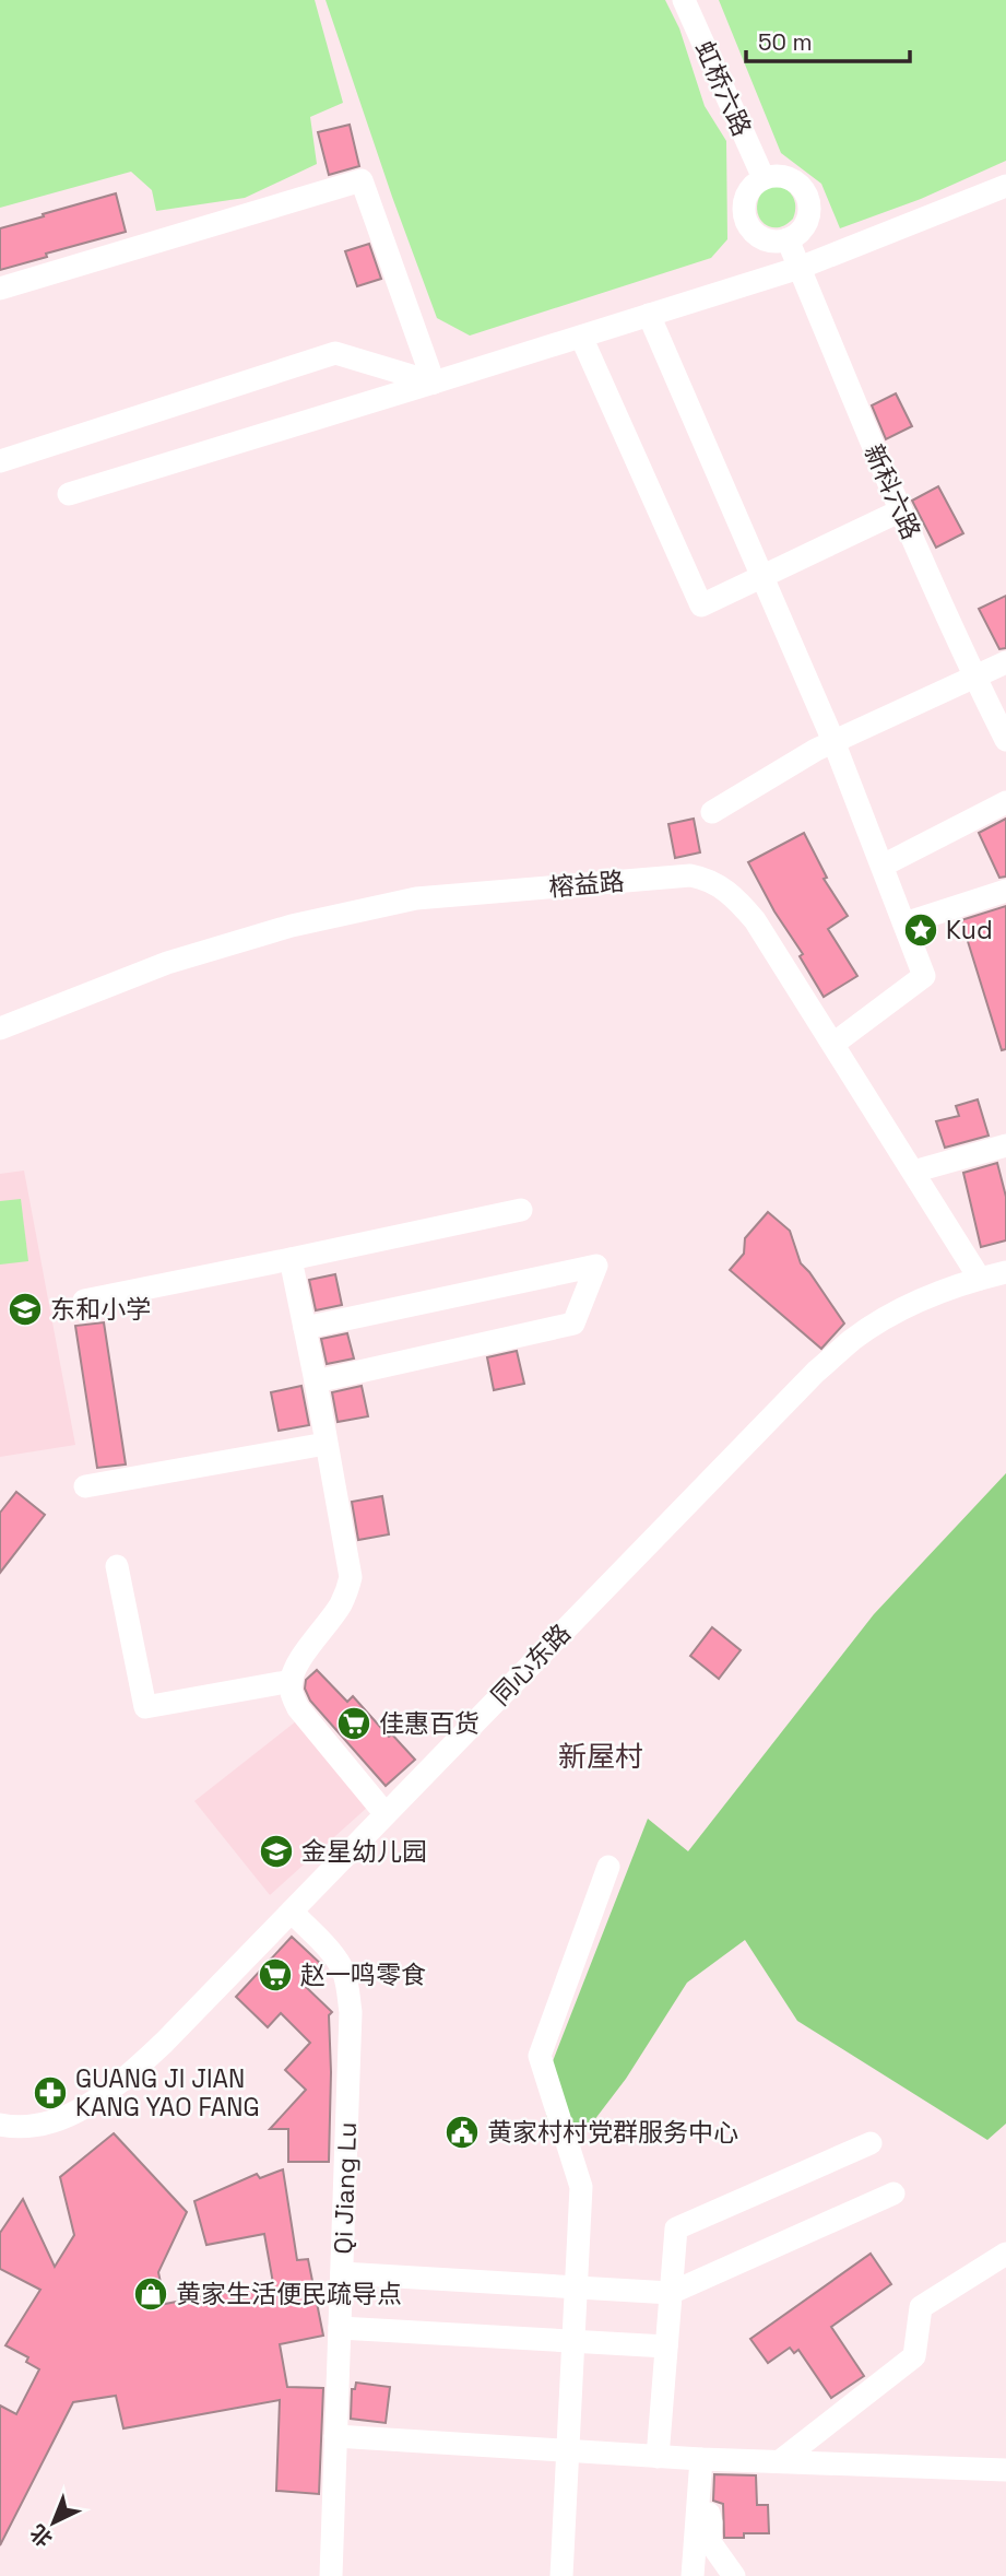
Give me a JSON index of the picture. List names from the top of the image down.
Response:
{
  "streets": {
    "street": [
      "虹桥六路",
      "新科六路",
      "榕益路",
      "同心东路",
      "Qi Jiang Lu"
    ]
  },
  "crossings": [
    ["虹桥六路", "新科六路"],
    ["榕益路", "同心东路"],
    ["同心东路", "Qi Jiang Lu"]
  ],
  "districts": ["新屋村"],
  "places": {
    "place": ["Kud"],
    "school or university": ["东和小学", "金星幼儿园"],
    "supermarket": ["佳惠百货", "赵一鸣零食"],
    "pharmacy": ["GUANG JI JIAN KANG YAO FANG"],
    "public building": ["黄家村村党群服务中心"],
    "shop": ["黄家生活便民疏导点"]
  },
  "scale_bar": "50 m",
  "north": "bottom left"
}
